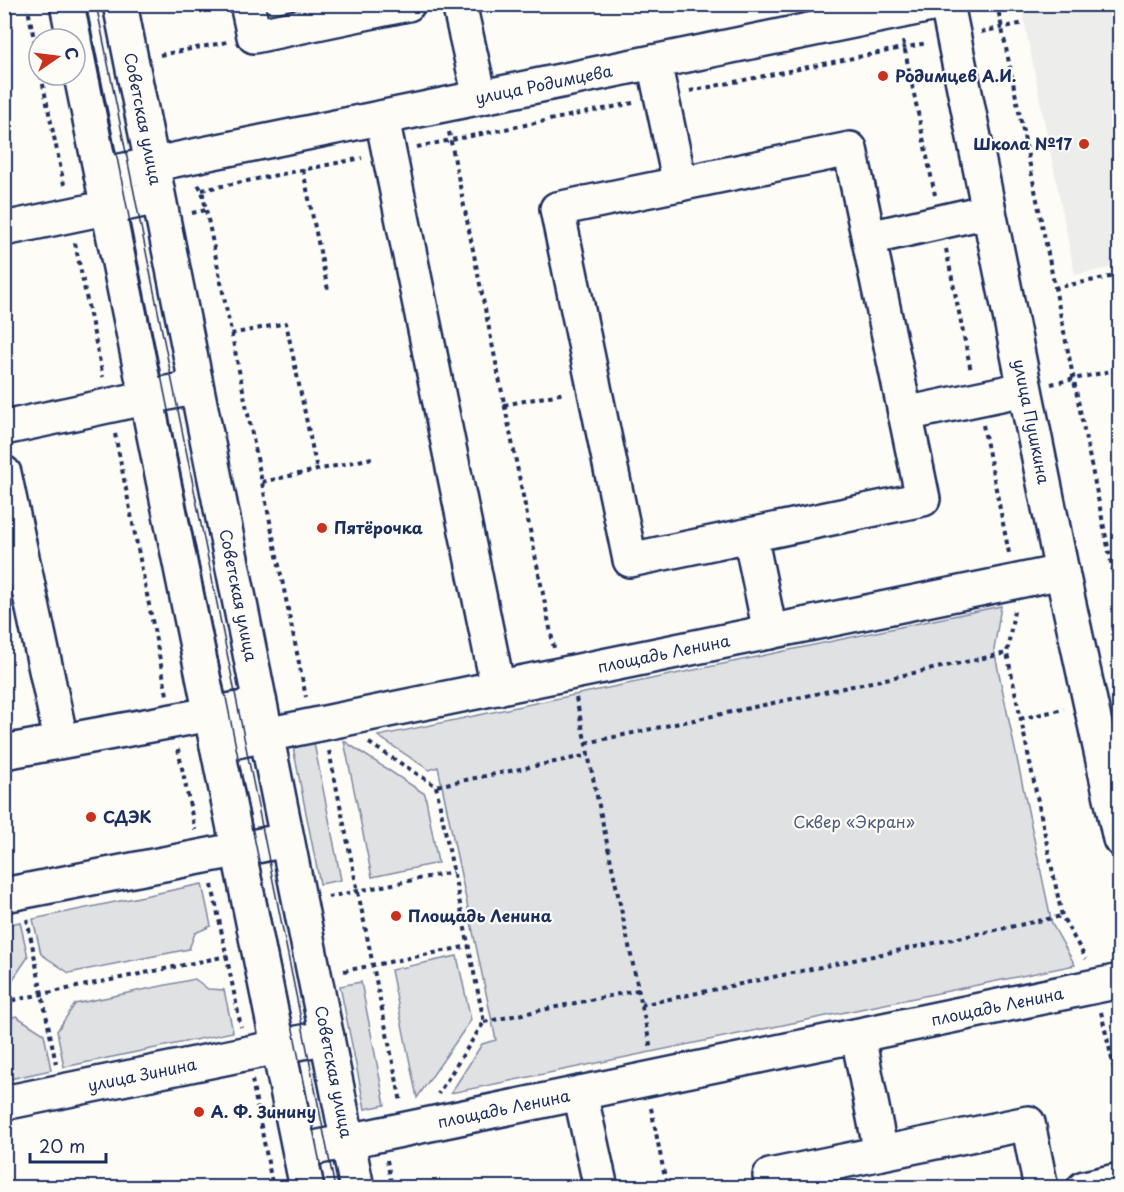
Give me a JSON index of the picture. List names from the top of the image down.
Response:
{
  "streets": {
    "street": [
      "улица Родимцева",
      "Советская улица",
      "улица Пушкина",
      "площадь Ленина",
      "улица Зинина"
    ]
  },
  "crossings": [
    ["улица Родимцева", "Советская улица"],
    ["Советская улица", "площадь Ленина"],
    ["Советская улица", "улица Зинина"],
    ["улица Пушкина", "площадь Ленина"]
  ],
  "parks": ["Сквер «Экран»"],
  "places": [
    "Родимцев А.И.",
    "Школа №17",
    "Пятёрочка",
    "СДЭК",
    "Площадь Ленина",
    "А. Ф. Зинину"
  ],
  "scale_bar": "20 m",
  "north": "right"
}
